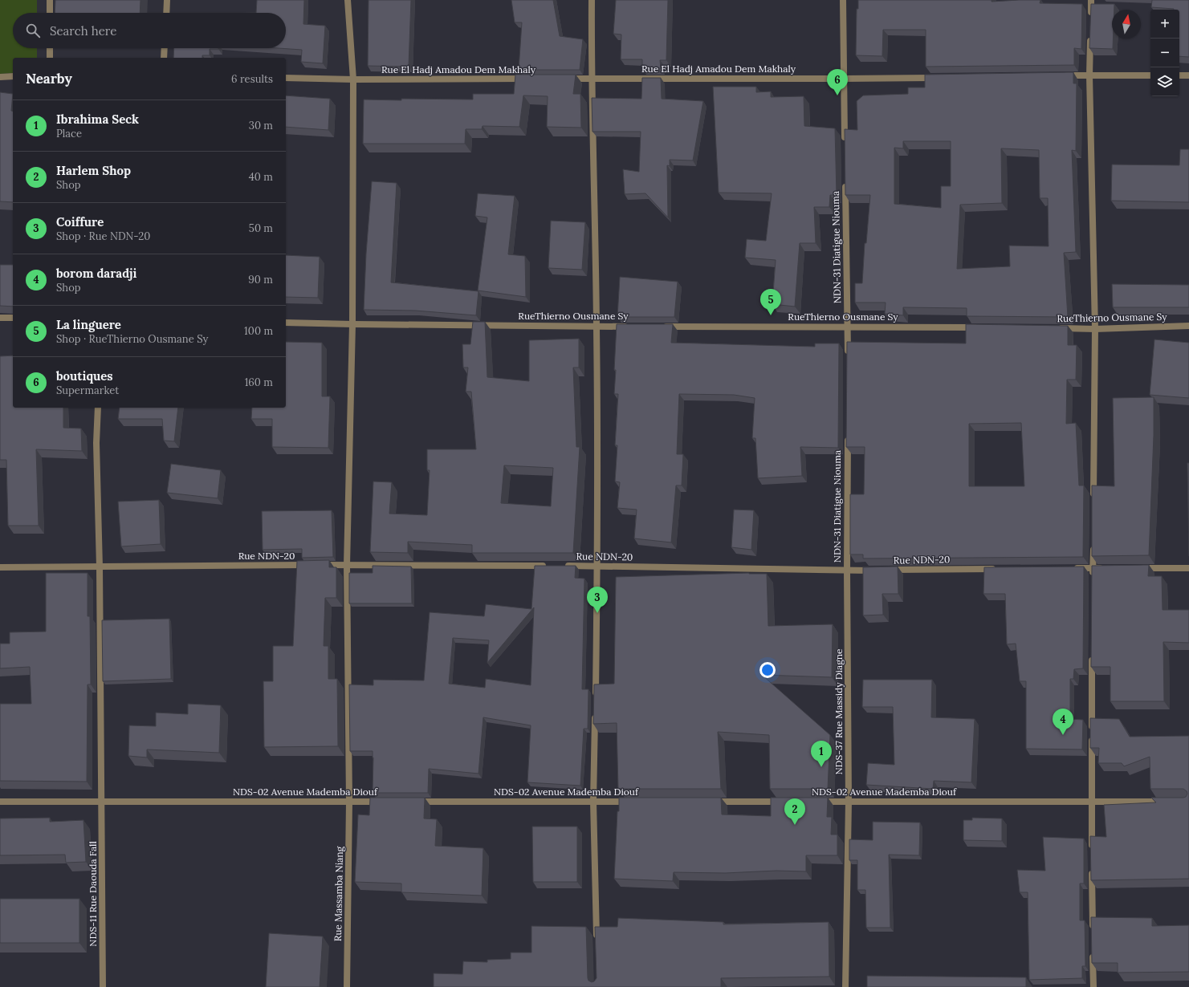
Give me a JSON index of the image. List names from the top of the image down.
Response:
{
  "streets": {
    "street": [
      "Rue El Hadj Amadou Dem Makhaly",
      "NDN-31 Diatigue Niouma",
      "RueThierno Ousmane Sy",
      "Rue NDN-20",
      "NDS-37 Rue Massidy Diagne",
      "NDS-02 Avenue Mademba Diouf",
      "NDS-11 Rue Daouda Fall",
      "Rue Massamba Niang"
    ]
  },
  "crossings": [
    ["Rue El Hadj Amadou Dem Makhaly", "Rue Massamba Niang"],
    ["NDN-31 Diatigue Niouma", "RueThierno Ousmane Sy"],
    ["NDN-31 Diatigue Niouma", "Rue NDN-20"],
    ["NDN-31 Diatigue Niouma", "NDS-37 Rue Massidy Diagne"],
    ["RueThierno Ousmane Sy", "Rue Massamba Niang"],
    ["Rue NDN-20", "NDS-37 Rue Massidy Diagne"],
    ["Rue NDN-20", "NDS-11 Rue Daouda Fall"],
    ["Rue NDN-20", "Rue Massamba Niang"],
    ["NDS-37 Rue Massidy Diagne", "NDS-02 Avenue Mademba Diouf"],
    ["NDS-02 Avenue Mademba Diouf", "NDS-11 Rue Daouda Fall"],
    ["NDS-02 Avenue Mademba Diouf", "Rue Massamba Niang"]
  ],
  "north": "top",
  "page": {
    "map_buttons": ["+", "−"],
    "search": "Search here",
    "heading": ["Nearby", "6 results"],
    "pins": [
      "6",
      "5",
      "3",
      "4",
      "1",
      "2"
    ],
    "list": [
      {
        "mark": "1",
        "name": "Ibrahima Seck",
        "note": "Place",
        "value": "30 m"
      },
      {
        "mark": "2",
        "name": "Harlem Shop",
        "note": "Shop",
        "value": "40 m"
      },
      {
        "mark": "3",
        "name": "Coiffure",
        "note": "Shop · Rue NDN-20",
        "value": "50 m"
      },
      {
        "mark": "4",
        "name": "borom daradji",
        "note": "Shop",
        "value": "90 m"
      },
      {
        "mark": "5",
        "name": "La linguere",
        "note": "Shop · RueThierno Ousmane Sy",
        "value": "100 m"
      },
      {
        "mark": "6",
        "name": "boutiques",
        "note": "Supermarket",
        "value": "160 m"
      }
    ]
  }
}
